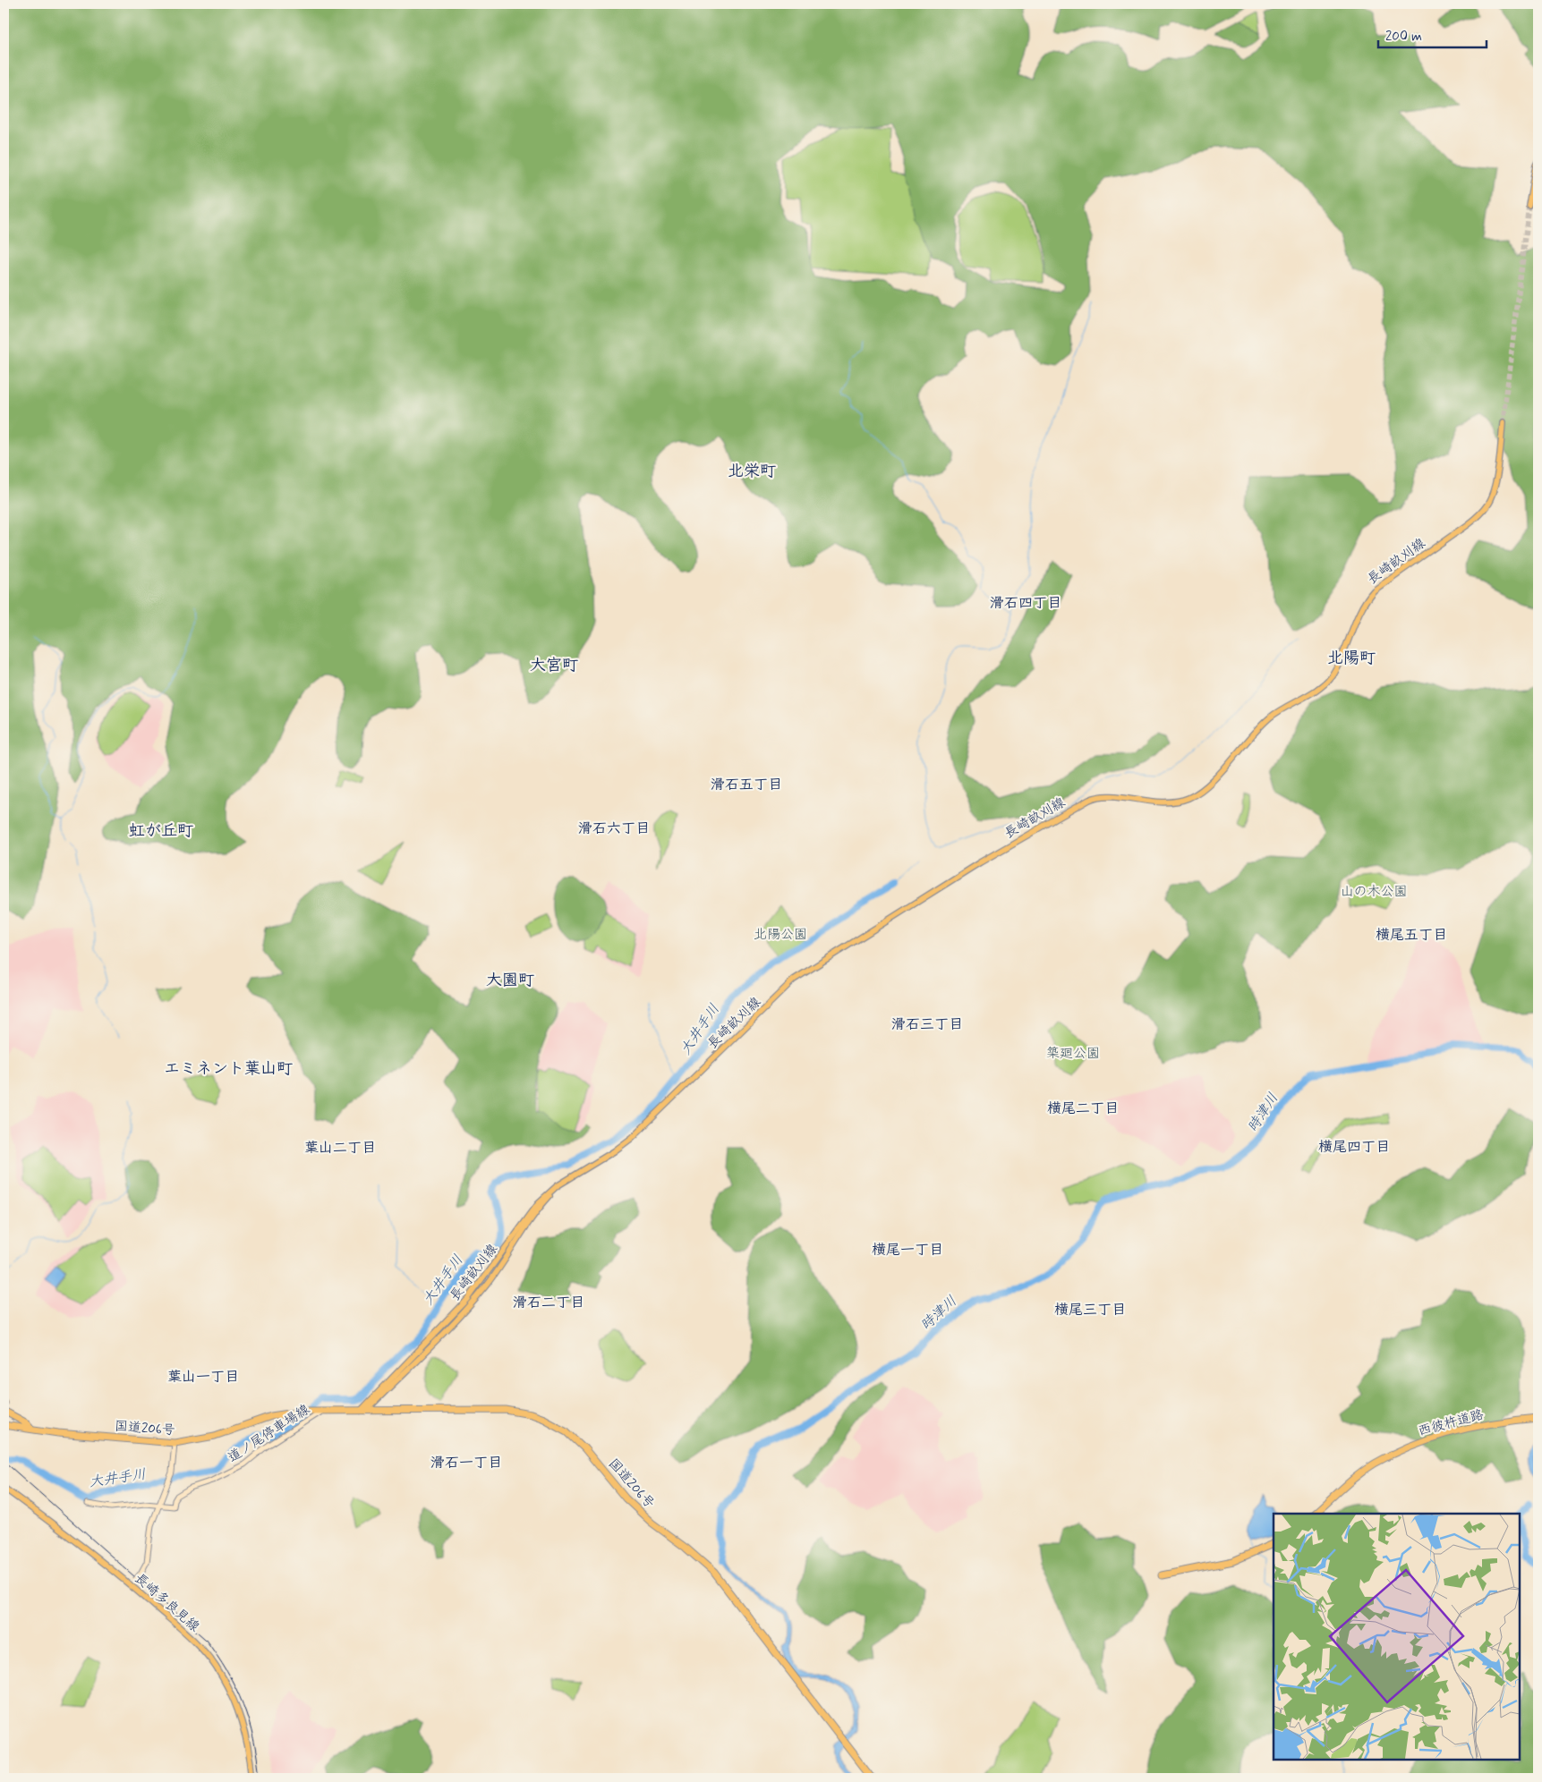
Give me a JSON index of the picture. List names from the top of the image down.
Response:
{
  "streets": {
    "highway": ["西彼杵道路", "国道206号"],
    "main road": ["長崎畝刈線", "道ノ尾停車場線", "長崎多良見線"]
  },
  "crossings": [
    ["長崎畝刈線", "国道206号"],
    ["国道206号", "道ノ尾停車場線"]
  ],
  "districts": [
    "北栄町",
    "滑石四丁目",
    "北陽町",
    "大宮町",
    "滑石五丁目",
    "滑石六丁目",
    "虹が丘町",
    "横尾五丁目",
    "大園町",
    "滑石三丁目",
    "エミネント葉山町",
    "横尾二丁目",
    "横尾四丁目",
    "葉山二丁目",
    "横尾一丁目",
    "滑石二丁目",
    "横尾三丁目",
    "葉山一丁目",
    "滑石一丁目"
  ],
  "water": ["大井手川", "時津川"],
  "parks": ["山の木公園", "北陽公園", "築廻公園"],
  "scale_bar": "200 m"
}
